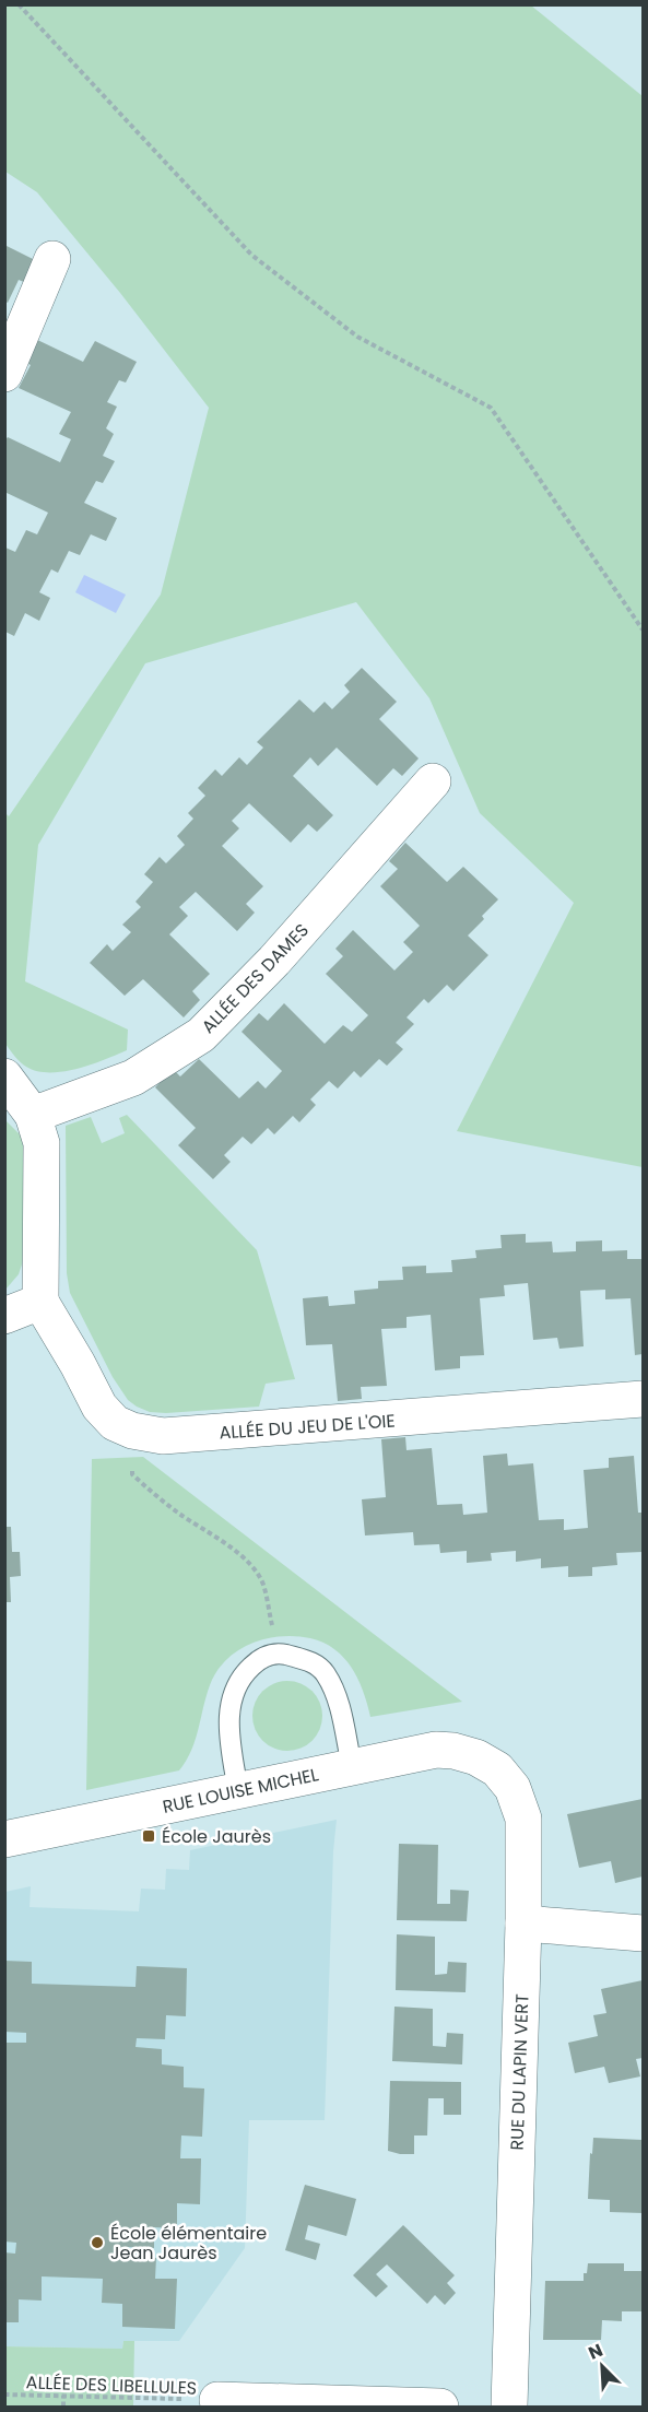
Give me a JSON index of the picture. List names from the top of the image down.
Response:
{
  "streets": {
    "street": [
      "ALLÉE DES DAMES",
      "ALLÉE DU JEU DE L'OIE",
      "RUE LOUISE MICHEL",
      "RUE DU LAPIN VERT"
    ],
    "path": ["ALLÉE DES LIBELLULES"]
  },
  "crossings": [
    ["RUE LOUISE MICHEL", "RUE DU LAPIN VERT"]
  ],
  "places": {
    "transit": ["École Jaurès"],
    "other": ["École élémentaire Jean Jaurès"]
  },
  "north": "top left"
}
